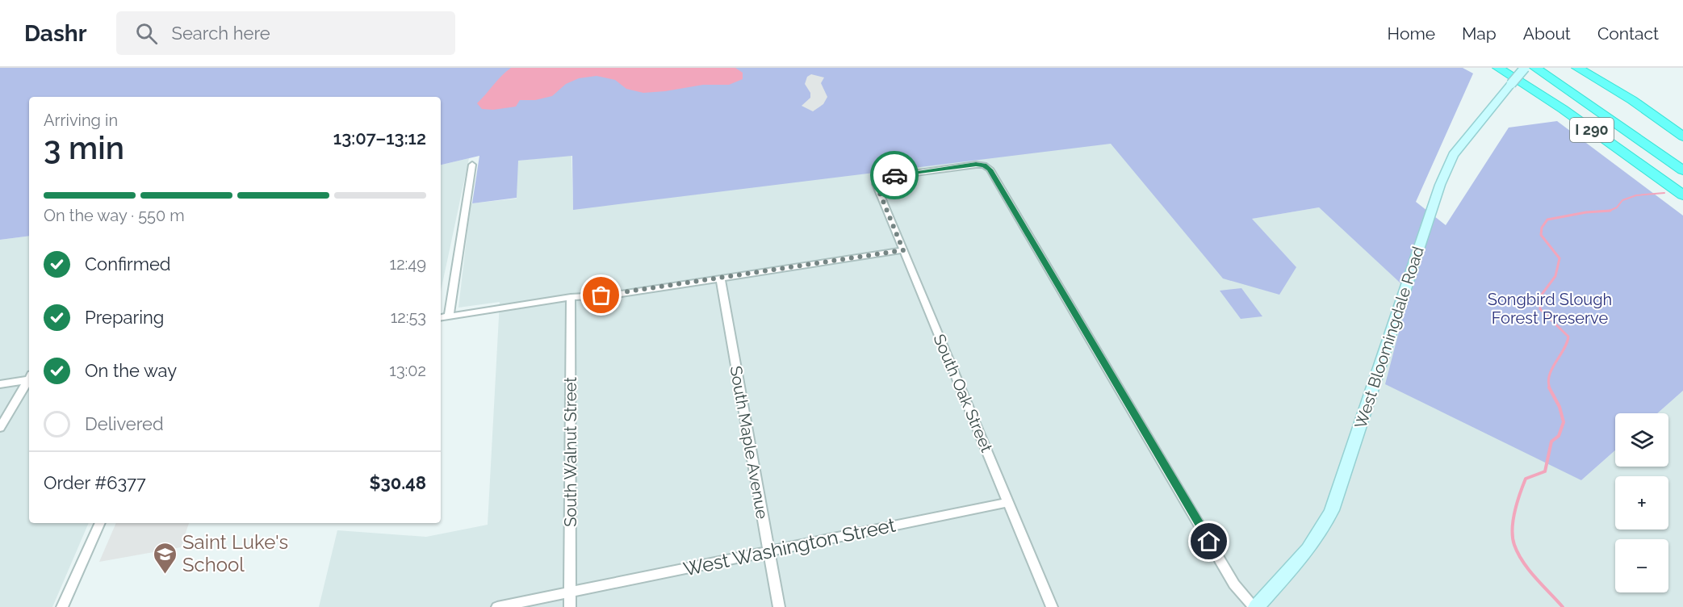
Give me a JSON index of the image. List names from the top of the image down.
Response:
{
  "streets": {
    "highway": ["I 290"],
    "street": [
      "West Bloomingdale Road",
      "South Oak Street",
      "South Maple Avenue",
      "South Walnut Street",
      "West Washington Street"
    ]
  },
  "crossings": [
    ["West Bloomingdale Road", "South Oak Street"],
    ["South Oak Street", "West Washington Street"],
    ["South Maple Avenue", "West Washington Street"],
    ["South Walnut Street", "West Washington Street"]
  ],
  "parks": ["Songbird Slough Forest Preserve"],
  "places": {
    "school or university": ["Saint Luke's School"]
  },
  "page": {
    "header": "Dashr",
    "search": "Search here",
    "nav": [
      "Home",
      "Map",
      "About",
      "Contact"
    ],
    "heading": ["3 min", "Arriving in", "13:07–13:12"],
    "panel": ["Order #6377", "$30.48"],
    "bar": "On the way · 550 m",
    "list": [
      ["Confirmed", "12:49"],
      ["Preparing", "12:53"],
      ["On the way", "13:02"],
      "Delivered"
    ],
    "map_buttons": ["+", "−"]
  }
}
